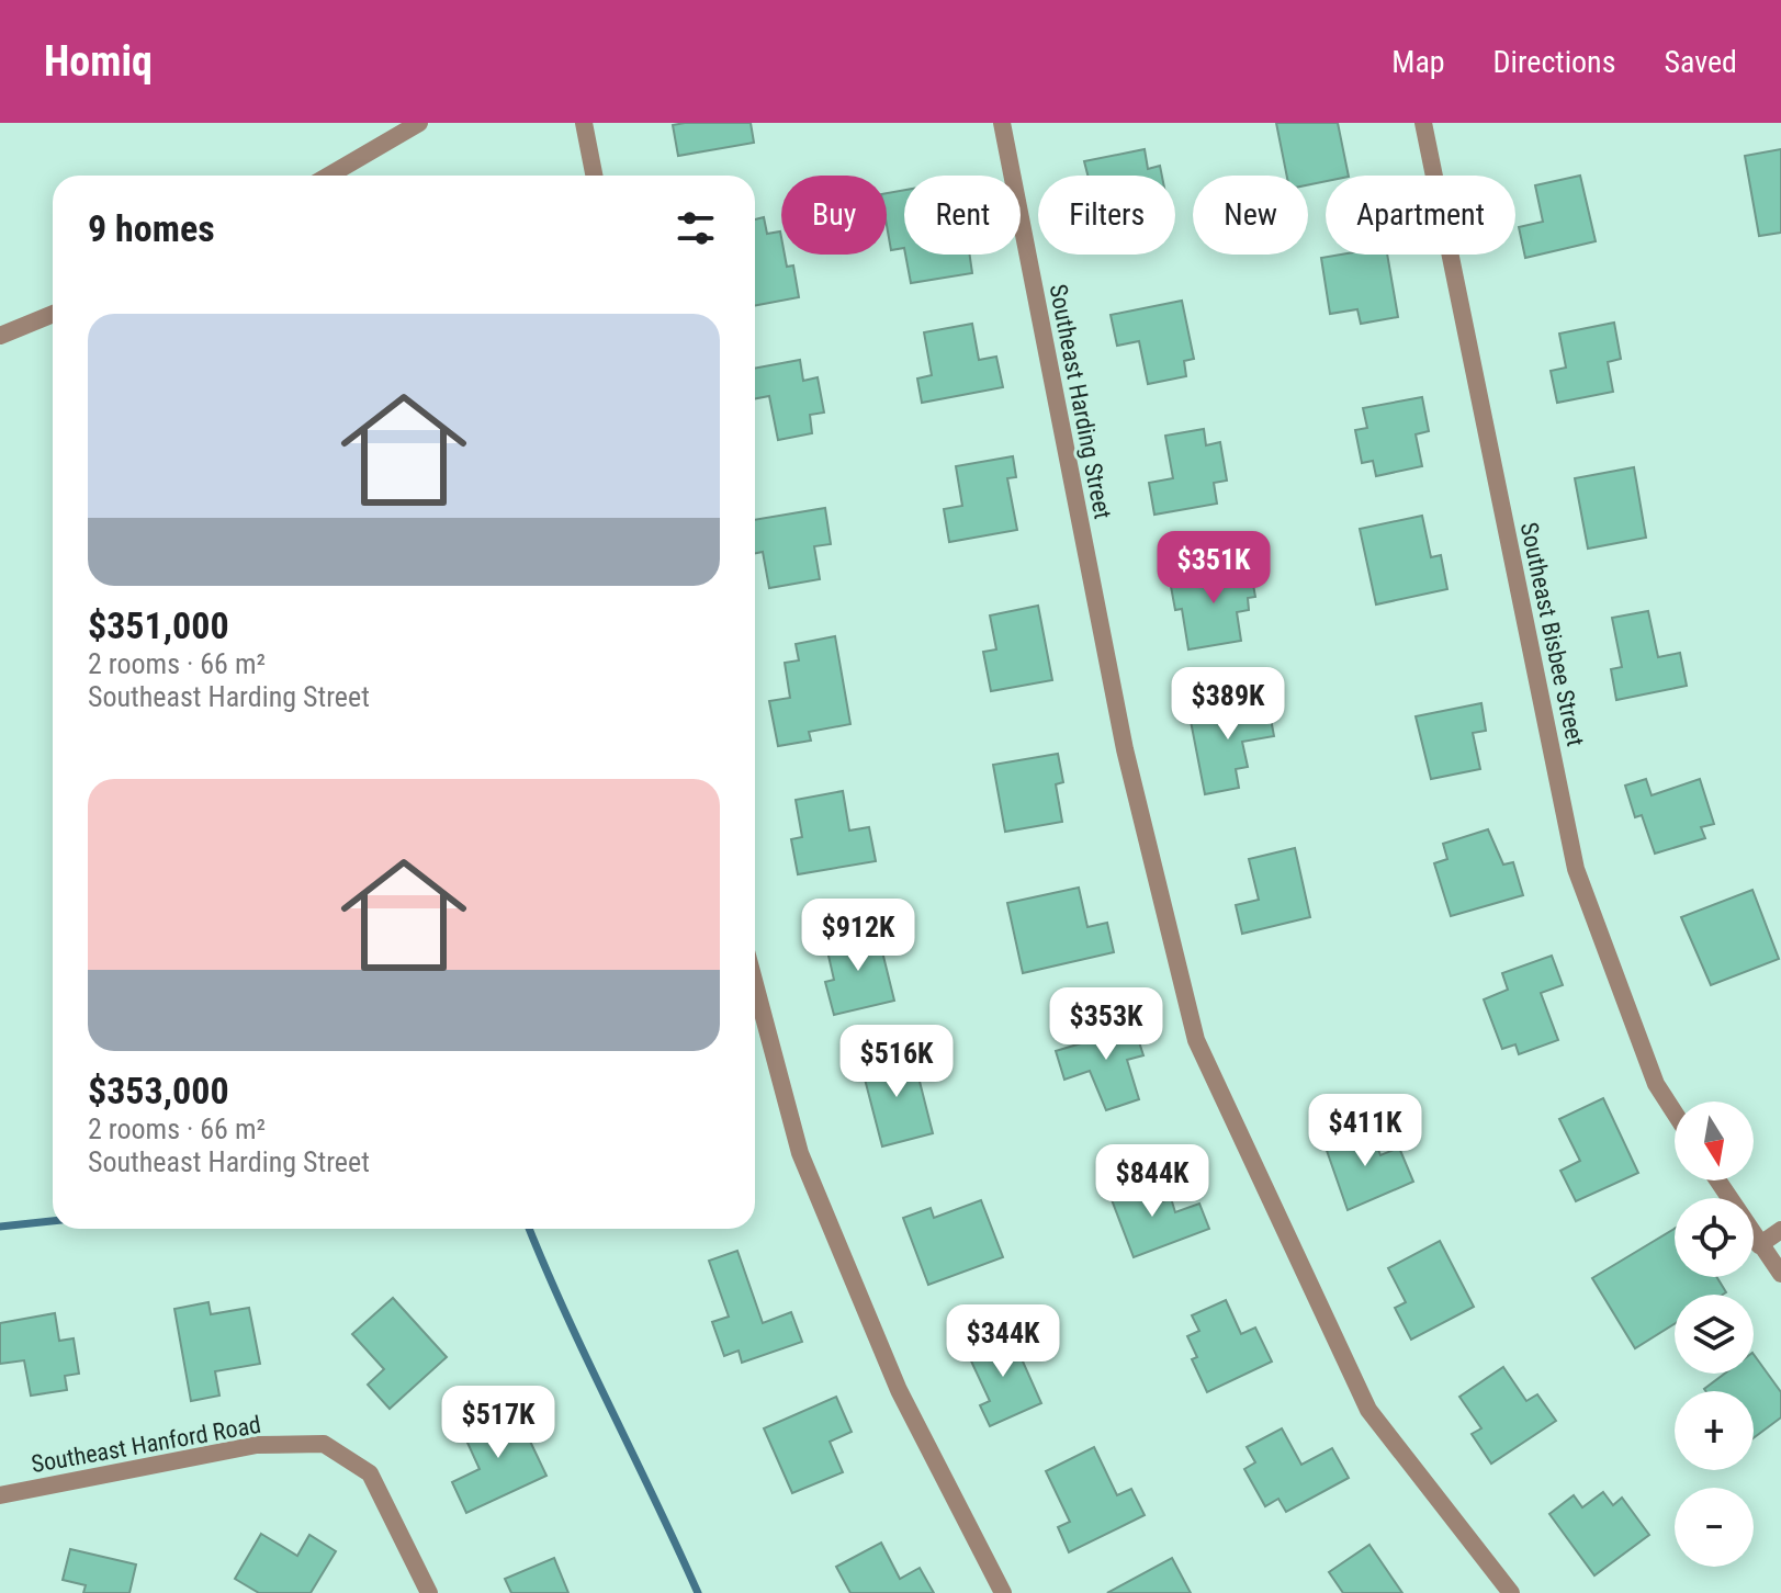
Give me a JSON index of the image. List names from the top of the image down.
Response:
{
  "streets": {
    "street": ["Southeast Harding Street", "Southeast Bisbee Street", "Southeast Hanford Road"]
  },
  "north": "bottom",
  "page": {
    "header": "Homiq",
    "nav": ["Map", "Directions", "Saved"],
    "chip": [
      "Buy",
      "Rent",
      "Filters",
      "New",
      "Apartment"
    ],
    "heading": "9 homes",
    "list": [
      {
        "name": "$351,000",
        "note": "2 rooms · 66 m² · Southeast Harding Street"
      },
      {
        "name": "$353,000",
        "note": "2 rooms · 66 m² · Southeast Harding Street"
      }
    ],
    "price": [
      "$351K",
      "$389K",
      "$912K",
      "$353K",
      "$516K",
      "$411K",
      "$844K",
      "$344K",
      "$517K"
    ],
    "map_buttons": ["+", "−"]
  }
}
